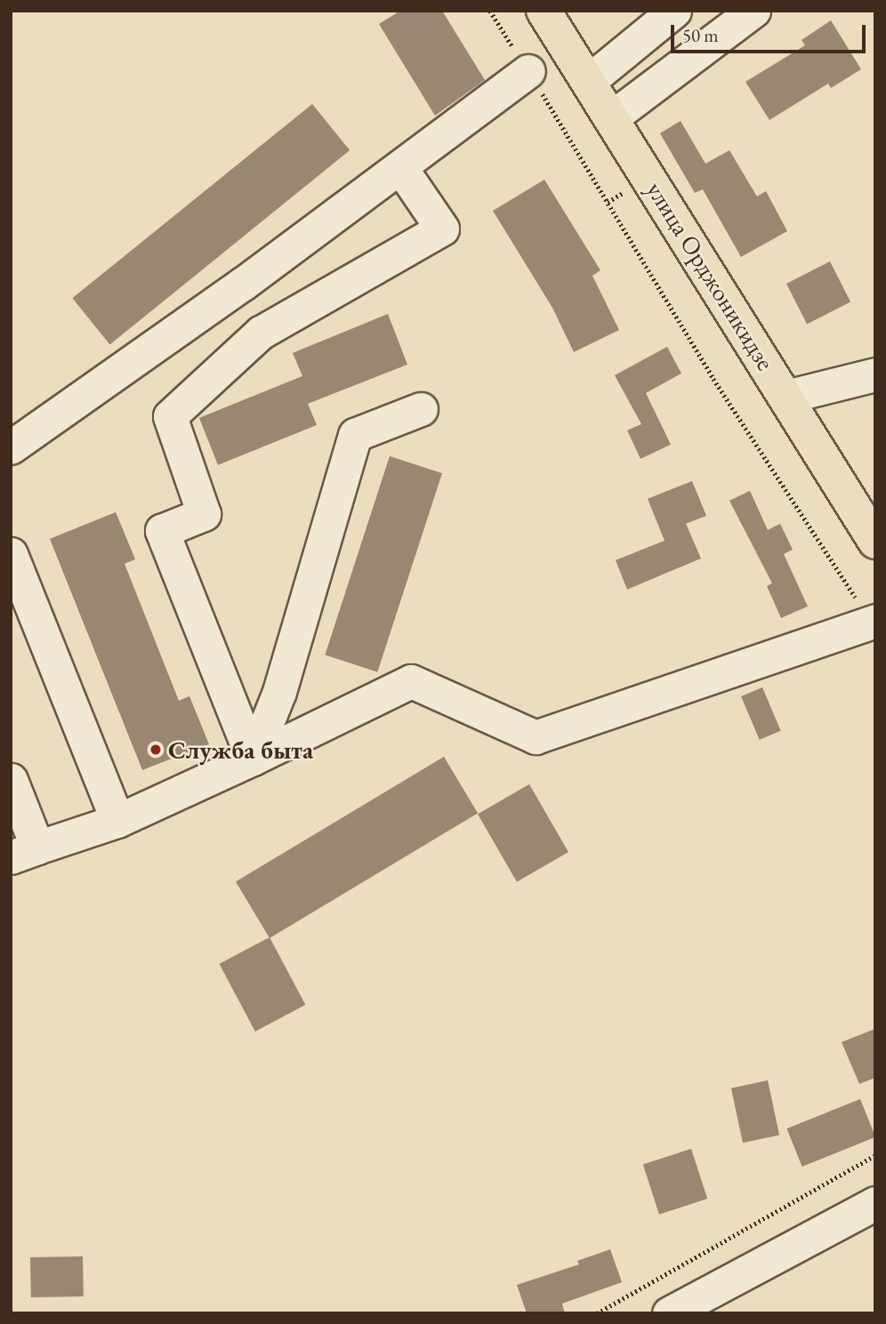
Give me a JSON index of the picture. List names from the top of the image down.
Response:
{
  "streets": {
    "main road": ["улица Орджоникидзе"]
  },
  "places": ["Служба быта"],
  "scale_bar": "50 m"
}
